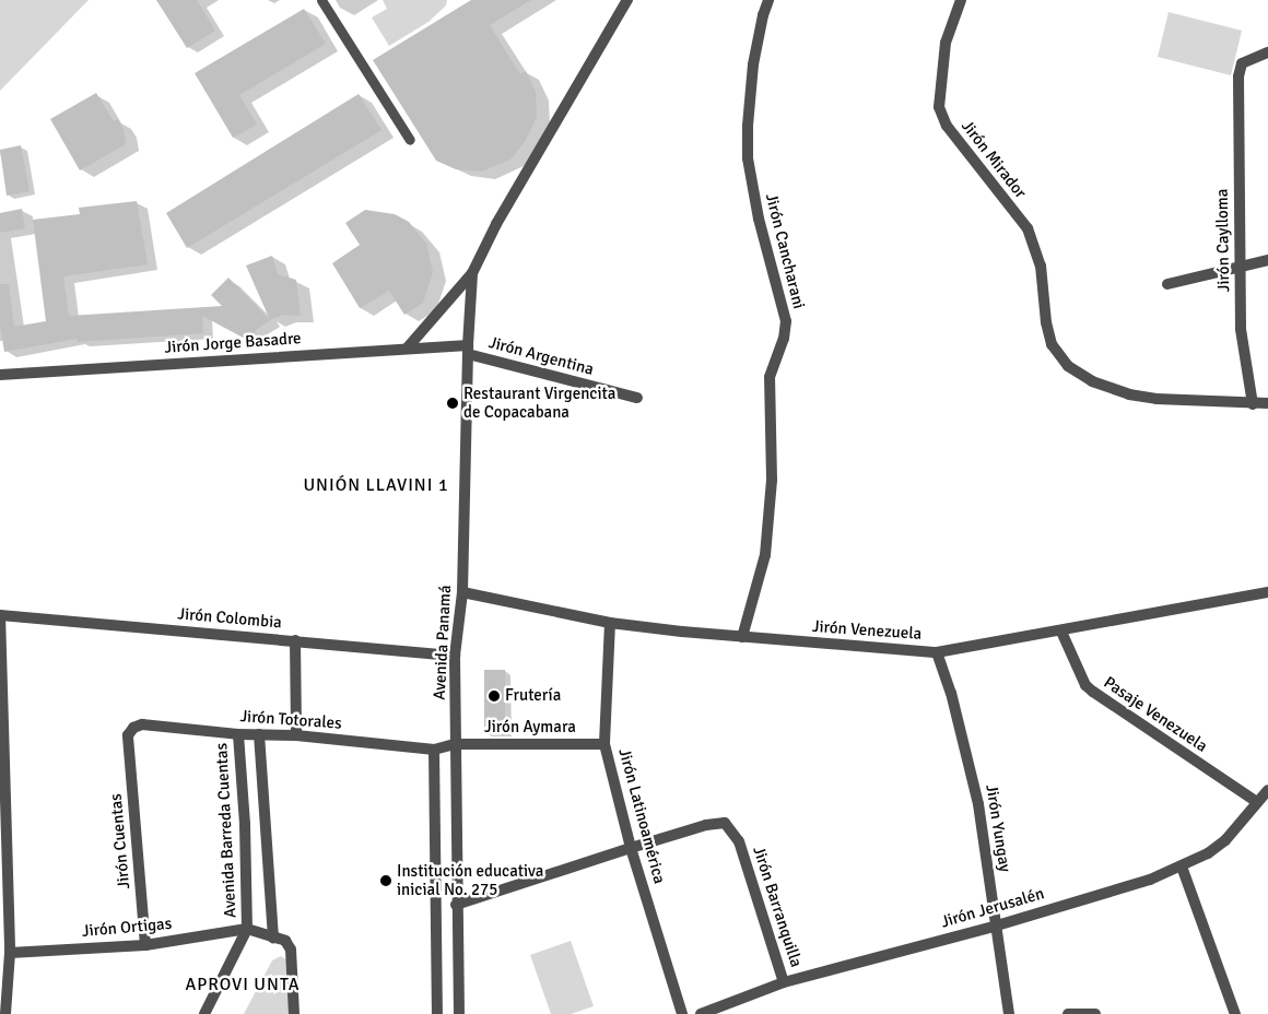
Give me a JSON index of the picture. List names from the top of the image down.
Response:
{
  "streets": {
    "street": [
      "Jirón Mirador",
      "Jirón Caylloma",
      "Jirón Cancharani",
      "Jirón Jorge Basadre",
      "Jirón Argentina",
      "Jirón Colombia",
      "Jirón Venezuela",
      "Avenida Panamá",
      "Pasaje Venezuela",
      "Jirón Totorales",
      "Jirón Aymara",
      "Jirón Latinoamérica",
      "Jirón Yungay",
      "Avenida Barreda Cuentas",
      "Jirón Cuentas",
      "Jirón Barranquilla",
      "Jirón Jerusalén",
      "Jirón Ortigas"
    ]
  },
  "crossings": [
    ["Jirón Mirador", "Jirón Caylloma"],
    ["Jirón Cancharani", "Jirón Venezuela"],
    ["Jirón Jorge Basadre", "Jirón Argentina"],
    ["Jirón Jorge Basadre", "Avenida Panamá"],
    ["Jirón Argentina", "Avenida Panamá"],
    ["Jirón Colombia", "Avenida Panamá"],
    ["Jirón Venezuela", "Avenida Panamá"],
    ["Jirón Venezuela", "Pasaje Venezuela"],
    ["Jirón Venezuela", "Jirón Latinoamérica"],
    ["Jirón Venezuela", "Jirón Yungay"],
    ["Avenida Panamá", "Jirón Totorales"],
    ["Avenida Panamá", "Jirón Aymara"],
    ["Pasaje Venezuela", "Jirón Jerusalén"],
    ["Jirón Totorales", "Jirón Aymara"],
    ["Jirón Totorales", "Avenida Barreda Cuentas"],
    ["Jirón Totorales", "Jirón Cuentas"],
    ["Jirón Aymara", "Jirón Latinoamérica"],
    ["Jirón Latinoamérica", "Jirón Barranquilla"],
    ["Jirón Yungay", "Jirón Jerusalén"],
    ["Avenida Barreda Cuentas", "Jirón Ortigas"],
    ["Jirón Cuentas", "Jirón Ortigas"],
    ["Jirón Barranquilla", "Jirón Jerusalén"]
  ],
  "districts": ["UNIÓN LLAVINI 1", "APROVI UNTA"],
  "places": ["Restaurant Virgencita de Copacabana", "Frutería", "Institución educativa inicial No. 275"]
}
